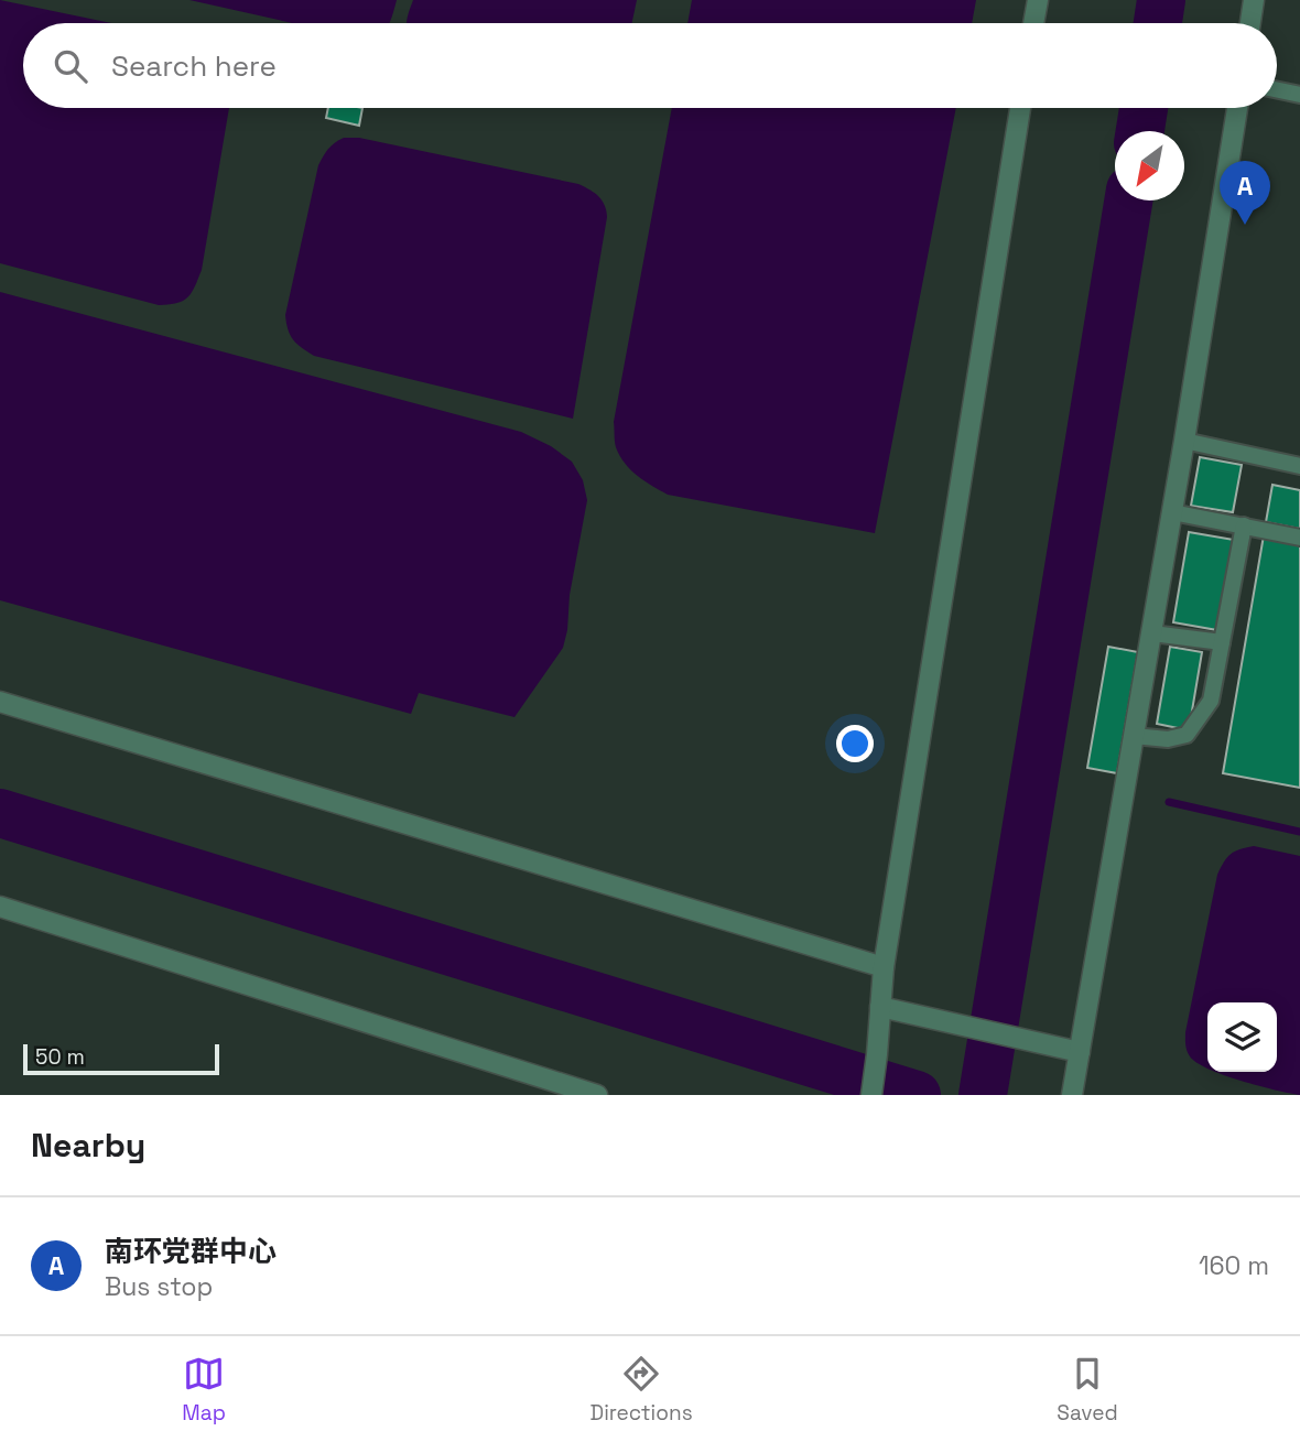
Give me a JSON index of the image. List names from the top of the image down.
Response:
{
  "scale_bar": "50 m",
  "north": "bottom left",
  "page": {
    "search": "Search here",
    "pins": "A",
    "scale": "50 m",
    "heading": "Nearby",
    "list": [
      {
        "mark": "A",
        "name": "南环党群中心",
        "note": "Bus stop",
        "value": "160 m"
      }
    ],
    "nav": ["Map", "Directions", "Saved"]
  }
}
